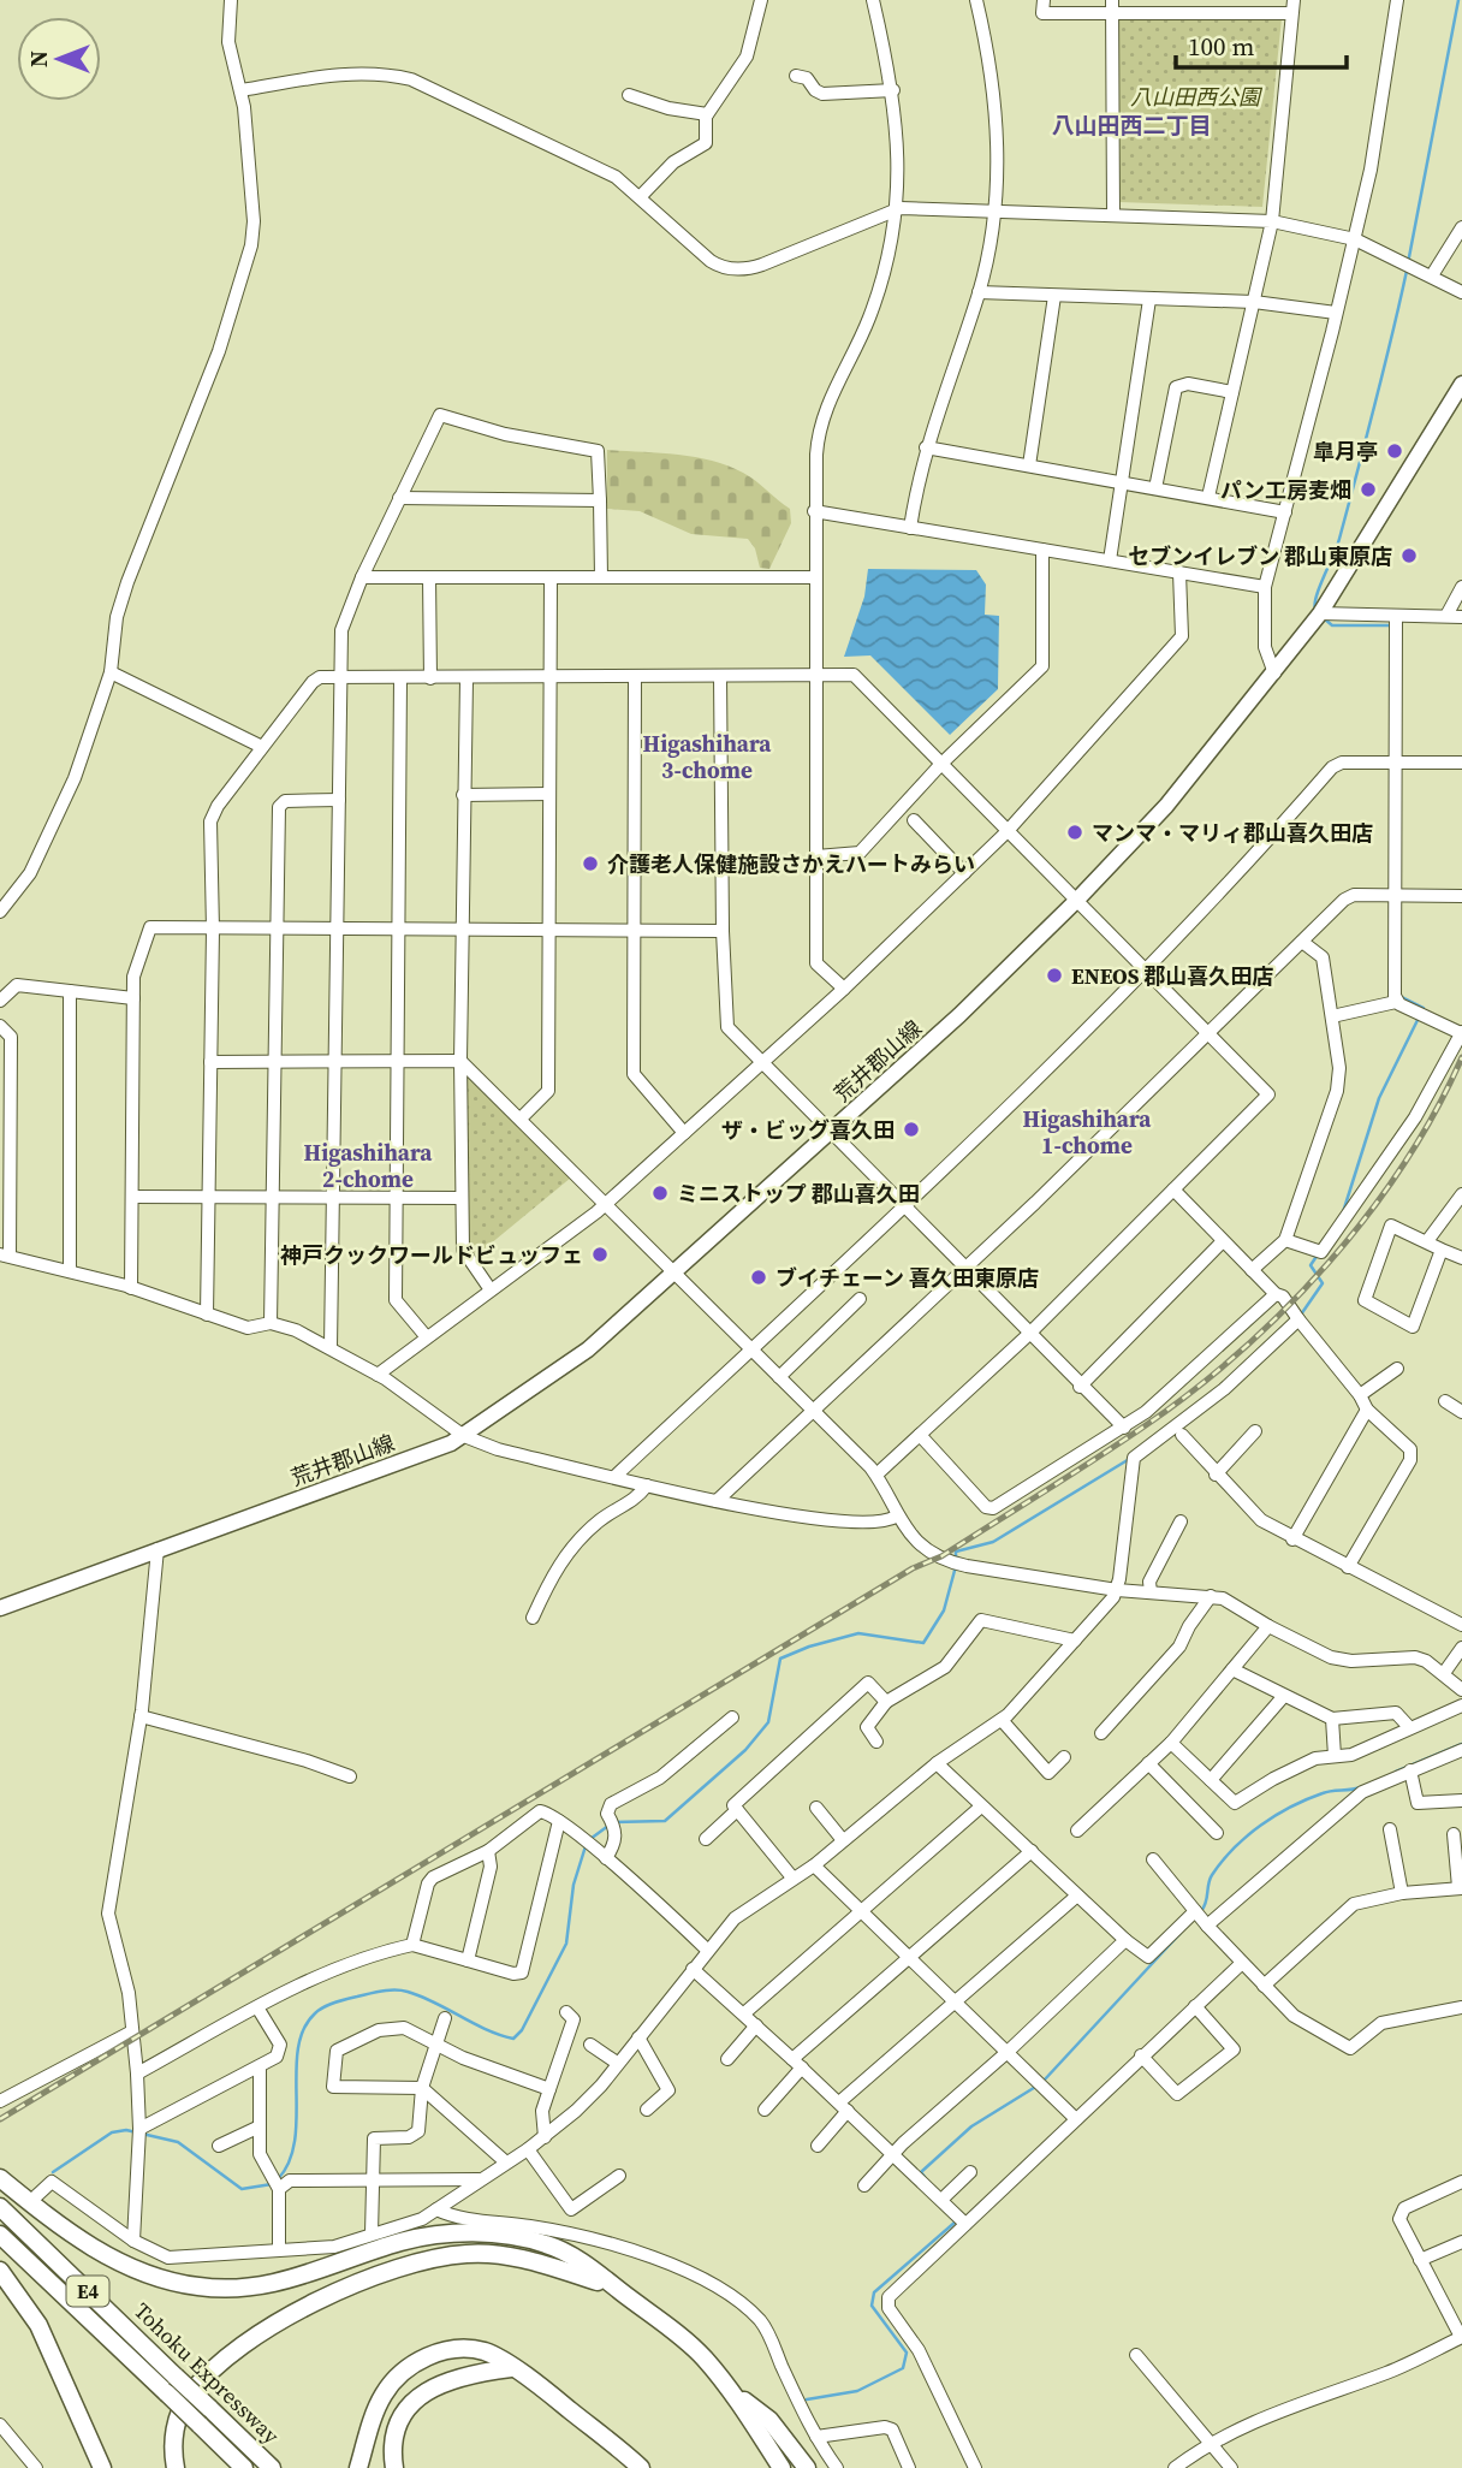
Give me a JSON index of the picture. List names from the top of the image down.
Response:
{
  "streets": {
    "highway": ["E4", "Tohoku Expressway"],
    "main road": ["荒井郡山線"]
  },
  "districts": [
    "八山田西二丁目",
    "Higashihara 3-chome",
    "Higashihara 1-chome",
    "Higashihara 2-chome"
  ],
  "parks": ["八山田西公園"],
  "places": [
    "皐月亭",
    "パン工房麦畑",
    "セブンイレブン 郡山東原店",
    "マンマ・マリィ郡山喜久田店",
    "介護老人保健施設さかえハートみらい",
    "ENEOS 郡山喜久田店",
    "ザ・ビッグ喜久田",
    "ミニストップ 郡山喜久田",
    "神戸クックワールドビュッフェ",
    "ブイチェーン 喜久田東原店"
  ],
  "scale_bar": "100 m",
  "north": "left"
}
